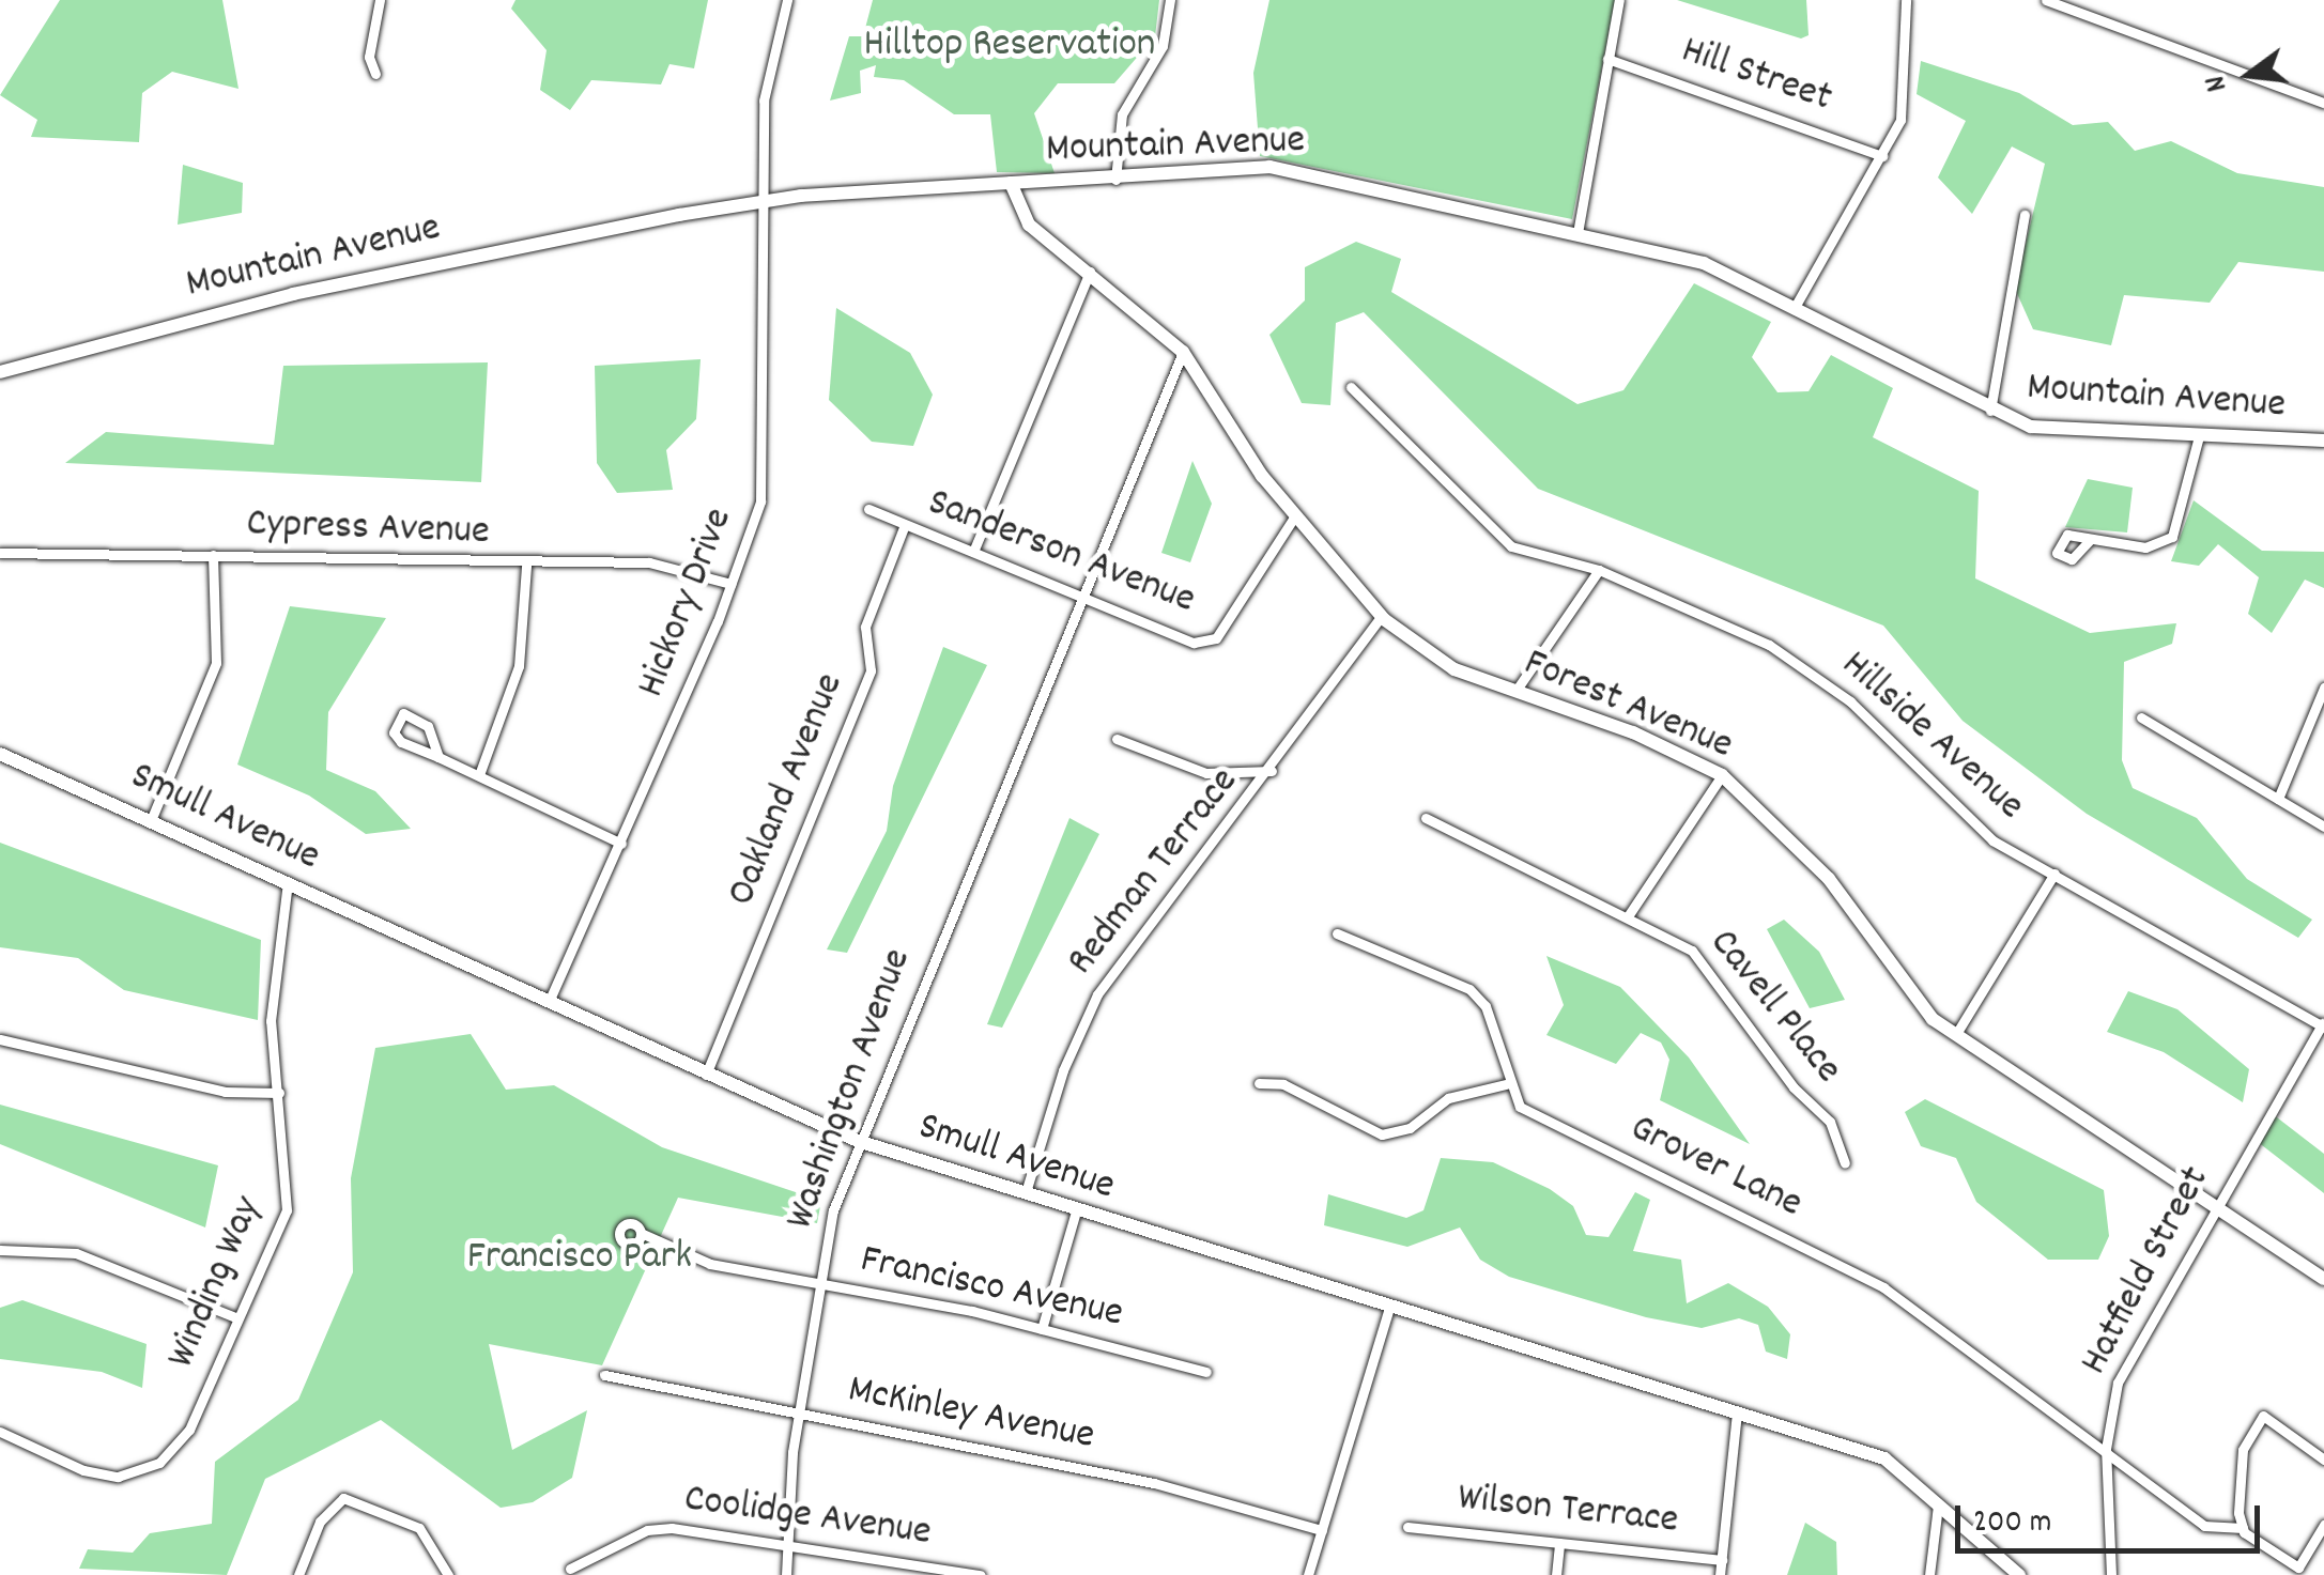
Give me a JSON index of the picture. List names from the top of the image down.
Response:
{
  "streets": {
    "street": [
      "Hill Street",
      "Mountain Avenue",
      "Cypress Avenue",
      "Sanderson Avenue",
      "Hickory Drive",
      "Forest Avenue",
      "Hillside Avenue",
      "Oakland Avenue",
      "Smull Avenue",
      "Redman Terrace",
      "Cavell Place",
      "Washington Avenue",
      "Grover Lane",
      "Hatfield Street",
      "Winding Way",
      "Francisco Avenue",
      "McKinley Avenue",
      "Wilson Terrace",
      "Coolidge Avenue"
    ]
  },
  "crossings": [
    ["Mountain Avenue", "Hickory Drive"],
    ["Mountain Avenue", "Forest Avenue"],
    ["Cypress Avenue", "Hickory Drive"],
    ["Sanderson Avenue", "Forest Avenue"],
    ["Sanderson Avenue", "Oakland Avenue"],
    ["Sanderson Avenue", "Washington Avenue"],
    ["Hickory Drive", "Smull Avenue"],
    ["Forest Avenue", "Redman Terrace"],
    ["Forest Avenue", "Washington Avenue"],
    ["Forest Avenue", "Hatfield Street"],
    ["Hillside Avenue", "Hatfield Street"],
    ["Oakland Avenue", "Smull Avenue"],
    ["Smull Avenue", "Redman Terrace"],
    ["Smull Avenue", "Washington Avenue"],
    ["Smull Avenue", "Winding Way"],
    ["Washington Avenue", "Francisco Avenue"],
    ["Washington Avenue", "McKinley Avenue"],
    ["Washington Avenue", "Coolidge Avenue"],
    ["Grover Lane", "Hatfield Street"]
  ],
  "parks": ["Hilltop Reservation", "Francisco Park"],
  "scale_bar": "200 m",
  "north": "left"
}
